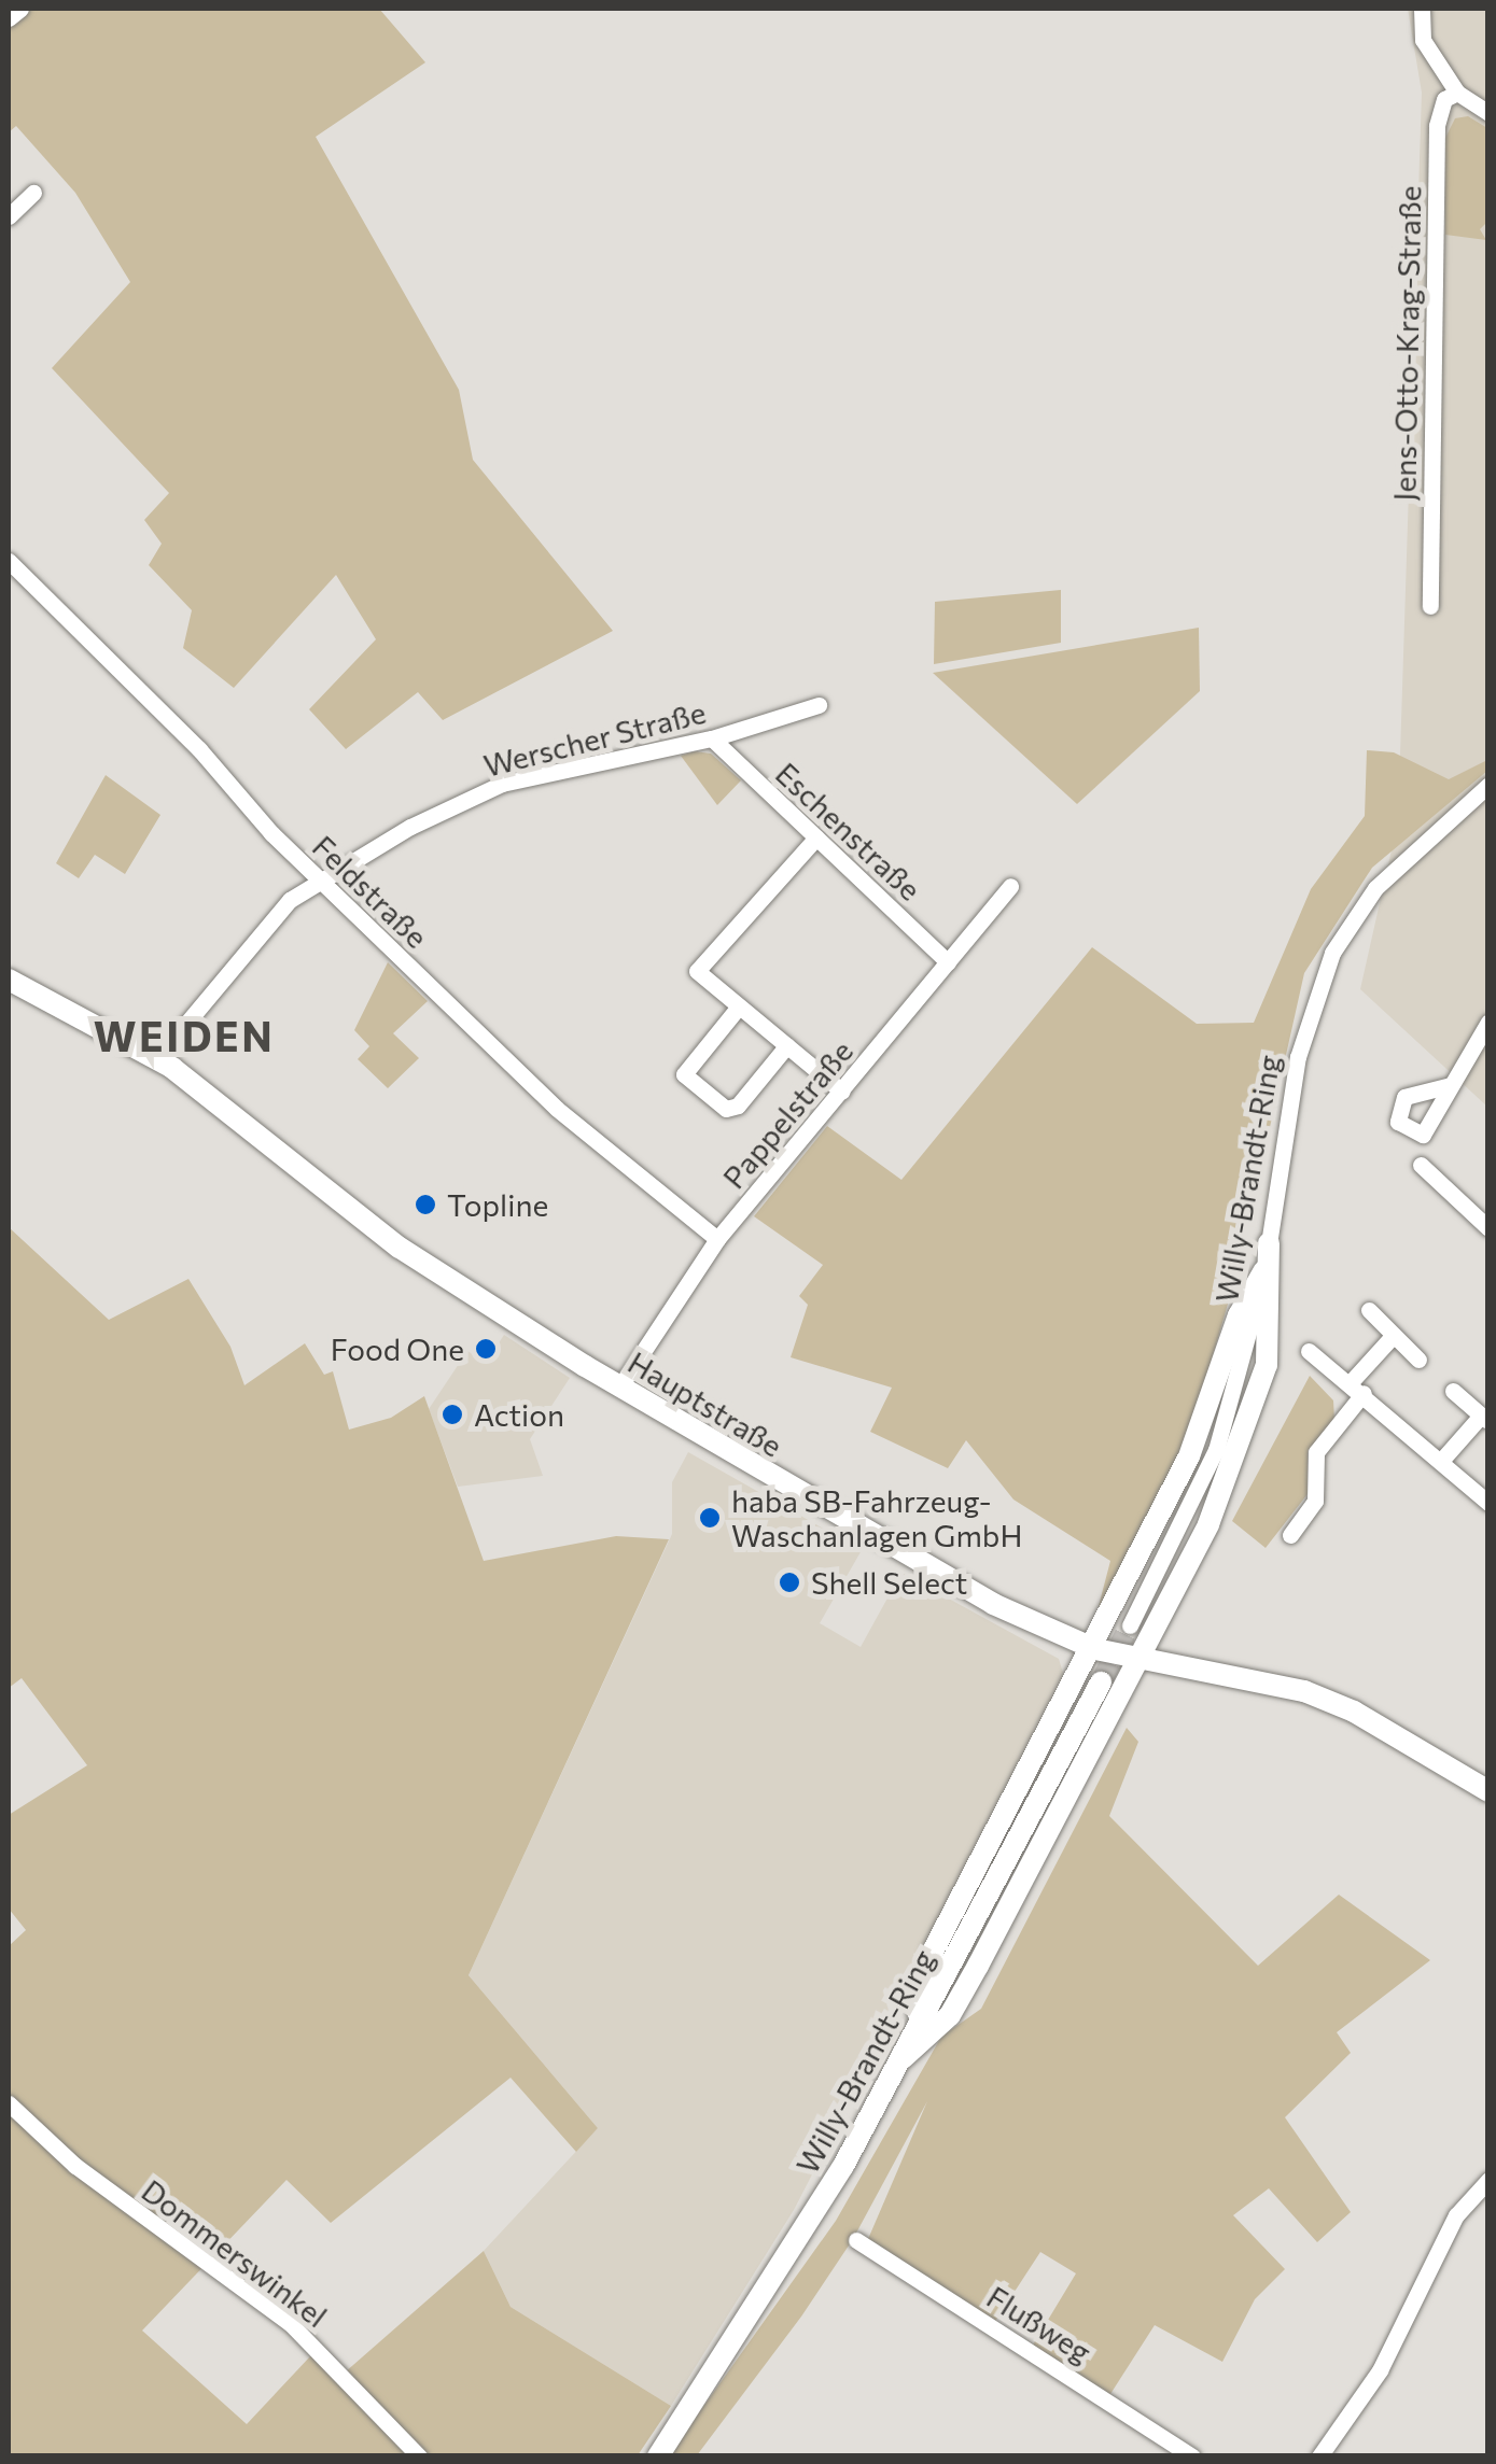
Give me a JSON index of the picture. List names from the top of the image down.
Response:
{
  "streets": {
    "main road": ["Willy-Brandt-Ring", "Hauptstraße"],
    "street": [
      "Jens-Otto-Krag-Straße",
      "Werscher Straße",
      "Eschenstraße",
      "Feldstraße",
      "Pappelstraße",
      "Dommerswinkel",
      "Flußweg"
    ]
  },
  "crossings": [
    ["Werscher Straße", "Eschenstraße"],
    ["Werscher Straße", "Feldstraße"],
    ["Werscher Straße", "Hauptstraße"],
    ["Eschenstraße", "Pappelstraße"],
    ["Feldstraße", "Pappelstraße"],
    ["Pappelstraße", "Hauptstraße"]
  ],
  "districts": ["WEIDEN"],
  "places": [
    "Topline",
    "Food One",
    "Action",
    "haba SB-Fahrzeug- Waschanlagen GmbH",
    "Shell Select"
  ]
}
